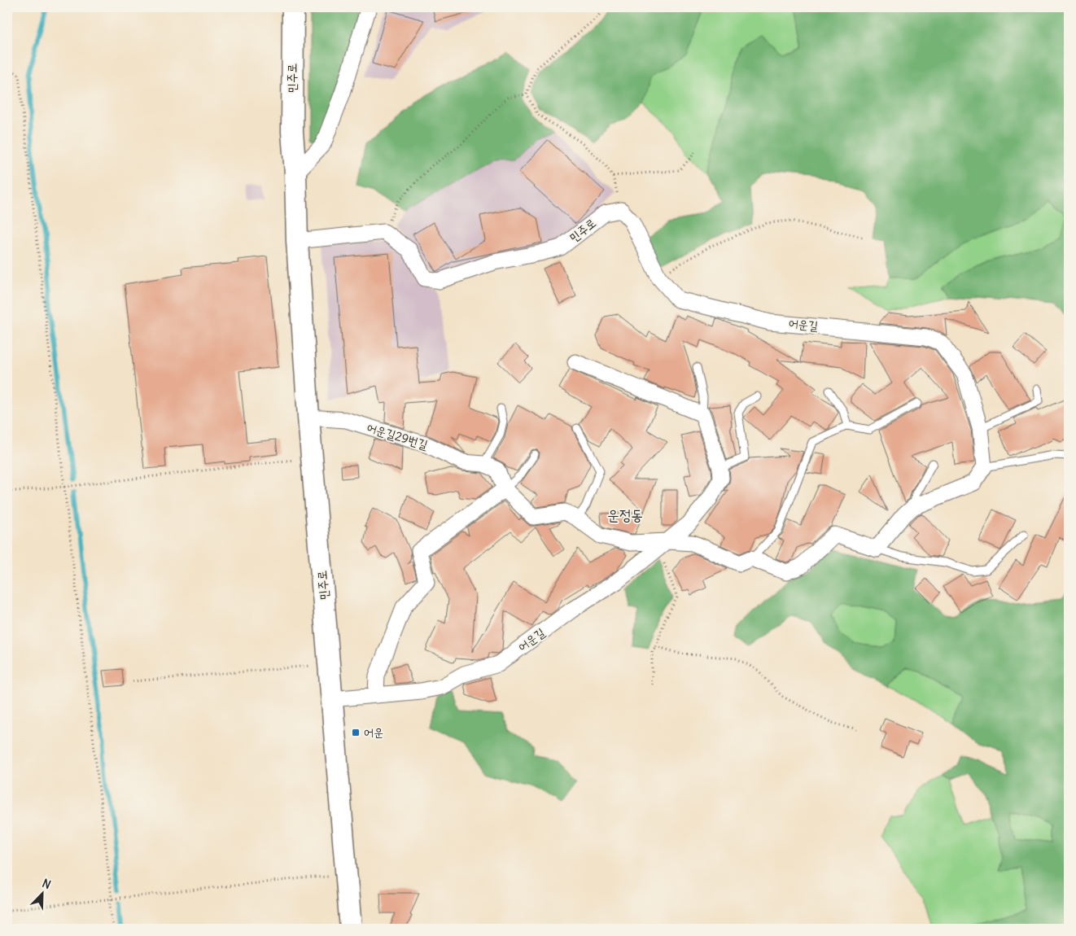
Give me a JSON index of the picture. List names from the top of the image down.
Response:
{
  "streets": {
    "main road": ["민주로"],
    "street": ["어운길", "어운길29번길"]
  },
  "crossings": [
    ["민주로", "어운길"],
    ["민주로", "어운길29번길"],
    ["어운길", "어운길29번길"]
  ],
  "districts": ["운정동"],
  "places": {
    "transit": ["어운"]
  },
  "north": "top right"
}
